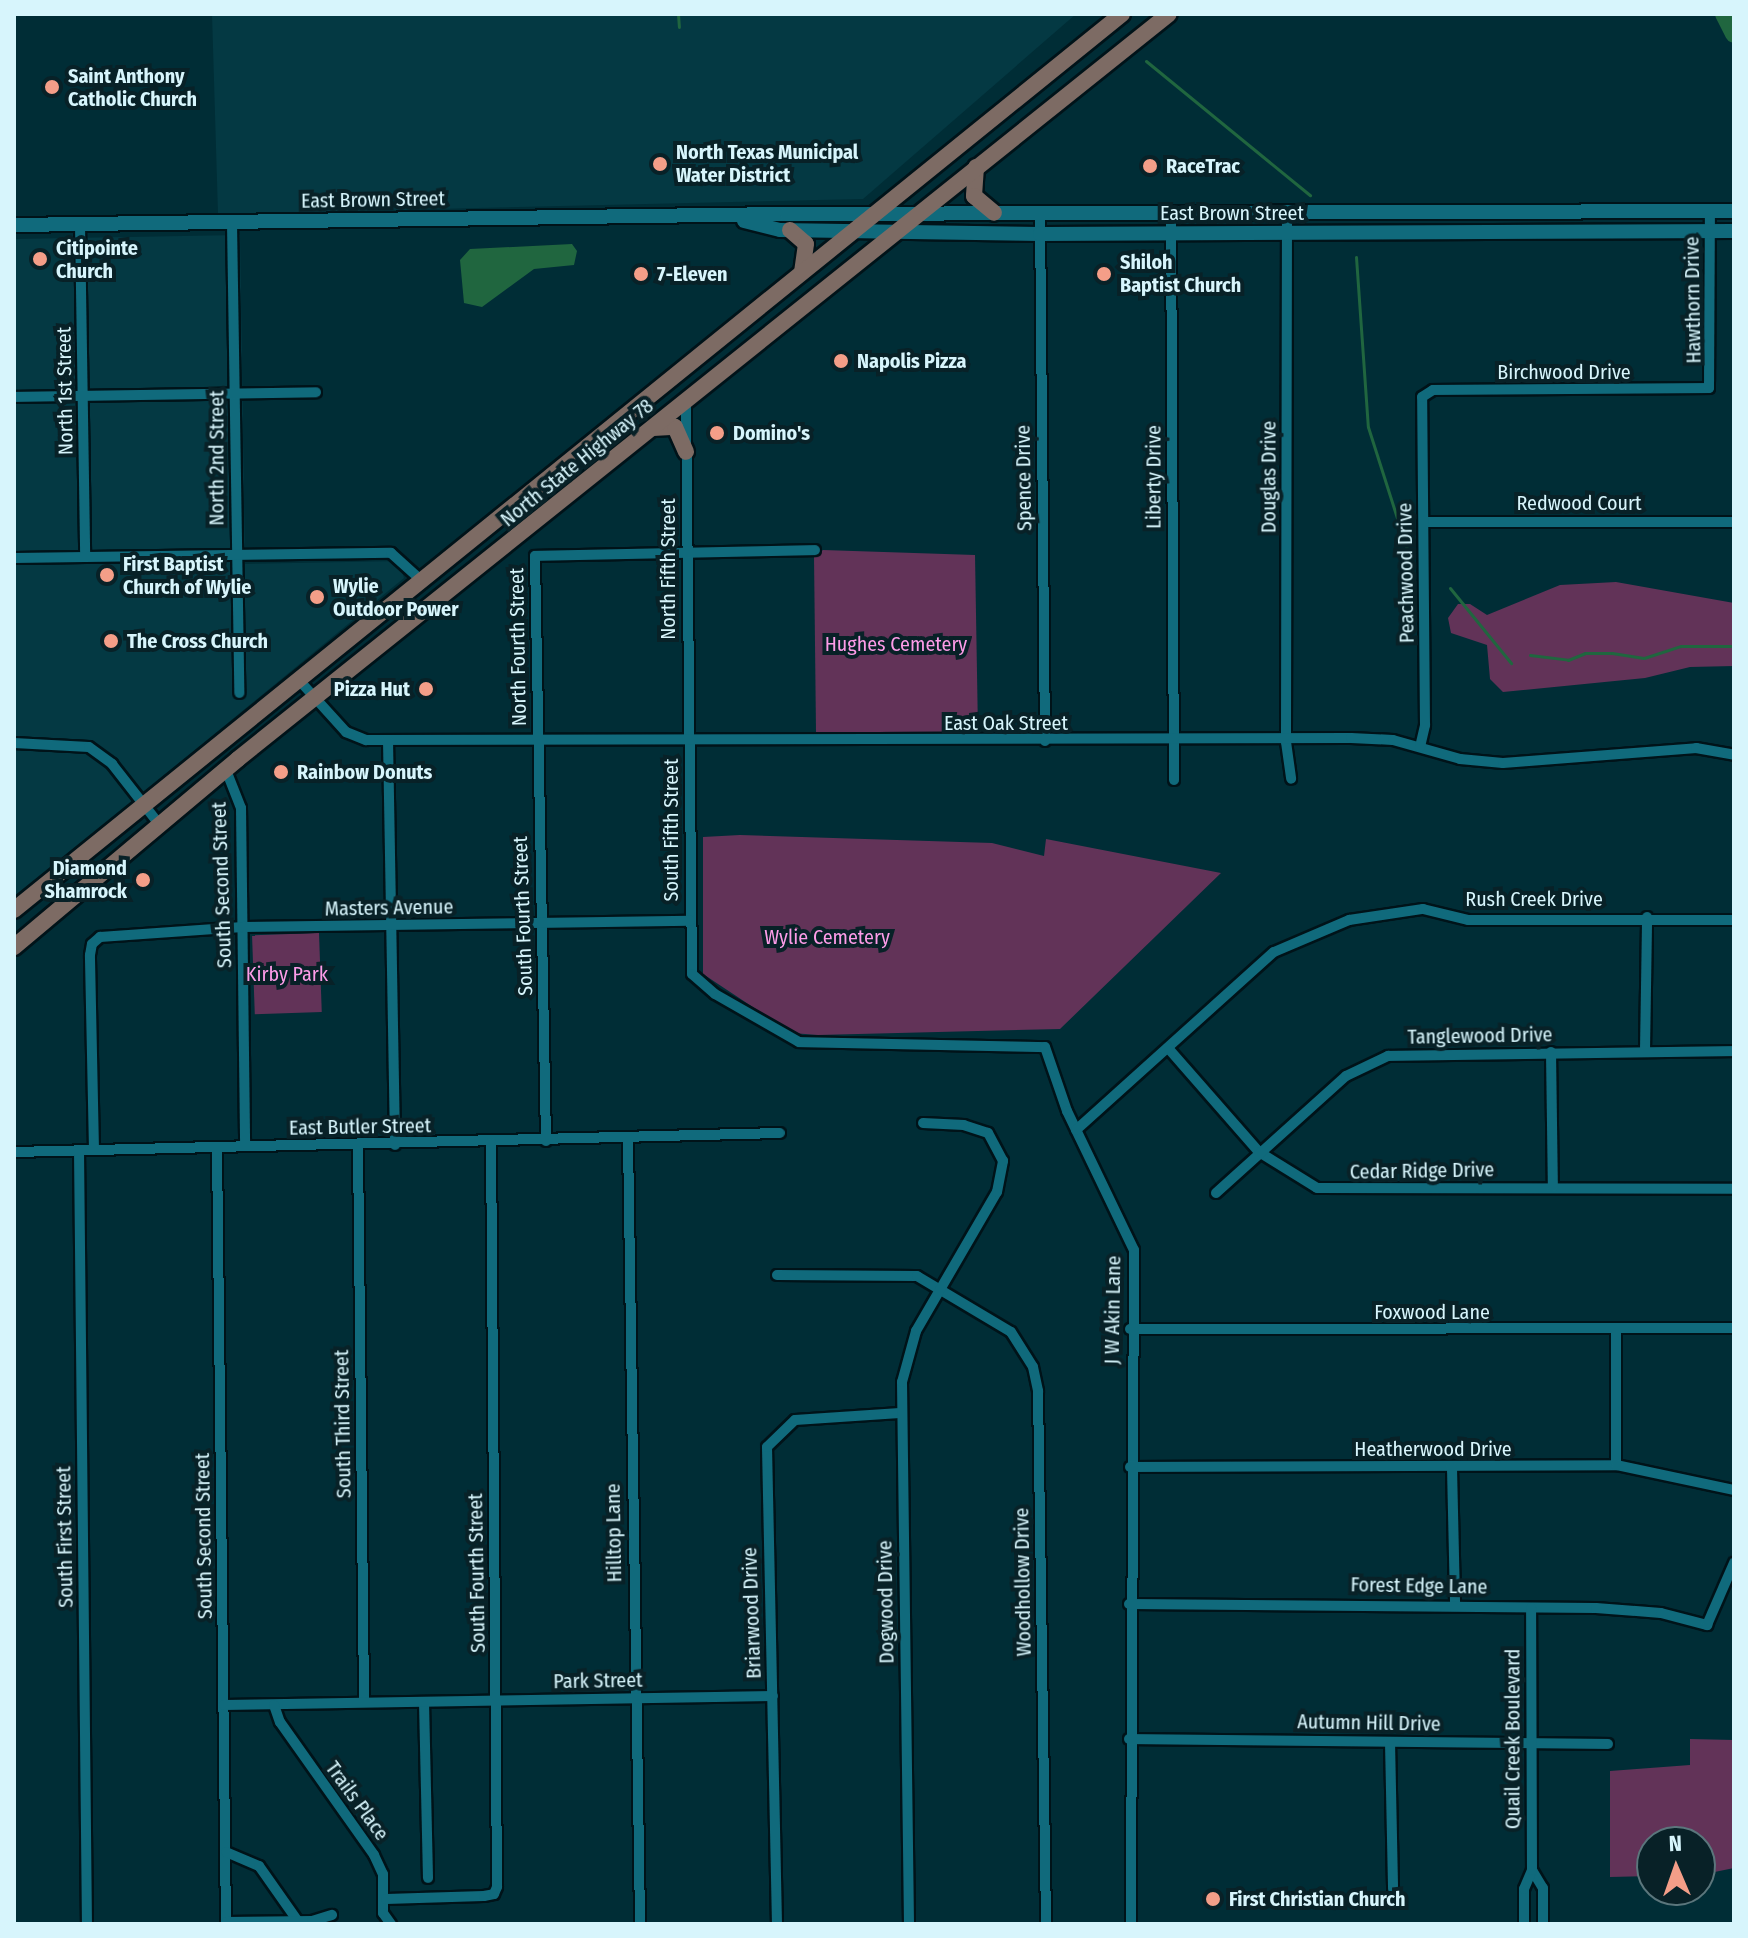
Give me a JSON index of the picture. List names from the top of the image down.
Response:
{
  "streets": {
    "main road": ["East Brown Street", "North State Highway 78"],
    "street": [
      "Hawthorn Drive",
      "Birchwood Drive",
      "North 1st Street",
      "North 2nd Street",
      "Liberty Drive",
      "Douglas Drive",
      "Spence Drive",
      "Redwood Court",
      "North Fifth Street",
      "Peachwood Drive",
      "North Fourth Street",
      "East Oak Street",
      "South Fifth Street",
      "South Second Street",
      "Rush Creek Drive",
      "Masters Avenue",
      "South Fourth Street",
      "Tanglewood Drive",
      "East Butler Street",
      "Cedar Ridge Drive",
      "J W Akin Lane",
      "Foxwood Lane",
      "South Third Street",
      "Heatherwood Drive",
      "Hilltop Lane",
      "South First Street",
      "Woodhollow Drive",
      "Forest Edge Lane",
      "Dogwood Drive",
      "Briarwood Drive",
      "Park Street",
      "Autumn Hill Drive",
      "Quail Creek Boulevard",
      "Trails Place"
    ]
  },
  "crossings": [
    ["East Brown Street", "Hawthorn Drive"],
    ["East Brown Street", "North 1st Street"],
    ["East Brown Street", "North 2nd Street"],
    ["East Brown Street", "North State Highway 78"],
    ["East Brown Street", "Liberty Drive"],
    ["East Brown Street", "Douglas Drive"],
    ["East Brown Street", "Spence Drive"],
    ["Hawthorn Drive", "Birchwood Drive"],
    ["Birchwood Drive", "Peachwood Drive"],
    ["North State Highway 78", "North Fifth Street"],
    ["North State Highway 78", "East Oak Street"],
    ["North State Highway 78", "South Second Street"],
    ["Liberty Drive", "East Oak Street"],
    ["Douglas Drive", "East Oak Street"],
    ["Spence Drive", "East Oak Street"],
    ["Redwood Court", "Peachwood Drive"],
    ["North Fifth Street", "North Fourth Street"],
    ["North Fifth Street", "East Oak Street"],
    ["North Fifth Street", "South Fifth Street"],
    ["Peachwood Drive", "East Oak Street"],
    ["North Fourth Street", "East Oak Street"],
    ["North Fourth Street", "South Fourth Street"],
    ["East Oak Street", "South Fifth Street"],
    ["East Oak Street", "South Fourth Street"],
    ["South Fifth Street", "Masters Avenue"],
    ["South Fifth Street", "J W Akin Lane"],
    ["South Second Street", "Masters Avenue"],
    ["South Second Street", "East Butler Street"],
    ["South Second Street", "Park Street"],
    ["Rush Creek Drive", "Cedar Ridge Drive"],
    ["Rush Creek Drive", "J W Akin Lane"],
    ["Masters Avenue", "South Fourth Street"],
    ["Masters Avenue", "East Butler Street"],
    ["Masters Avenue", "J W Akin Lane"],
    ["South Fourth Street", "East Butler Street"],
    ["South Fourth Street", "Park Street"],
    ["South Fourth Street", "Trails Place"],
    ["Tanglewood Drive", "Cedar Ridge Drive"],
    ["East Butler Street", "South Third Street"],
    ["East Butler Street", "Hilltop Lane"],
    ["East Butler Street", "South First Street"],
    ["J W Akin Lane", "Foxwood Lane"],
    ["J W Akin Lane", "Heatherwood Drive"],
    ["J W Akin Lane", "Forest Edge Lane"],
    ["J W Akin Lane", "Autumn Hill Drive"],
    ["South Third Street", "Park Street"],
    ["Hilltop Lane", "Park Street"],
    ["Woodhollow Drive", "Dogwood Drive"],
    ["Forest Edge Lane", "Quail Creek Boulevard"],
    ["Dogwood Drive", "Briarwood Drive"],
    ["Briarwood Drive", "Park Street"],
    ["Park Street", "Trails Place"],
    ["Autumn Hill Drive", "Quail Creek Boulevard"]
  ],
  "parks": ["Hughes Cemetery", "Wylie Cemetery", "Kirby Park"],
  "places": [
    "Saint Anthony Catholic Church",
    "North Texas Municipal Water District",
    "RaceTrac",
    "Citipointe Church",
    "7-Eleven",
    "Shiloh Baptist Church",
    "Napolis Pizza",
    "Domino's",
    "First Baptist Church of Wylie",
    "Wylie Outdoor Power",
    "The Cross Church",
    "Pizza Hut",
    "Rainbow Donuts",
    "Diamond Shamrock",
    "First Christian Church"
  ],
  "north": "top"
}
